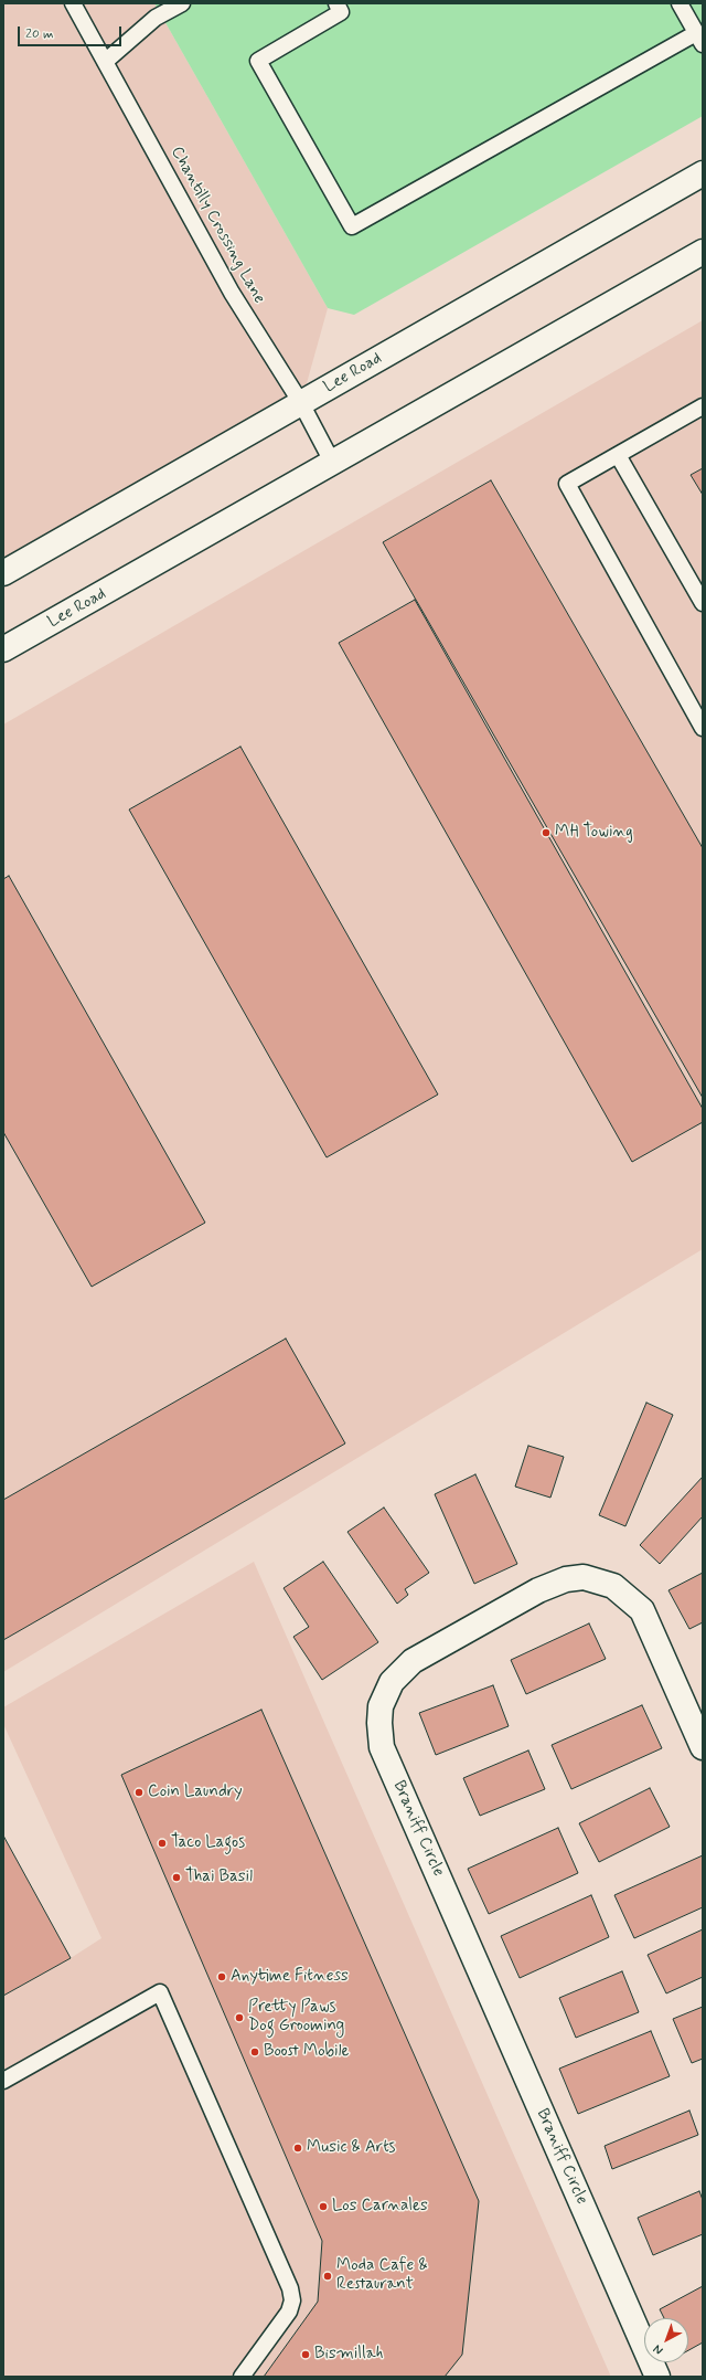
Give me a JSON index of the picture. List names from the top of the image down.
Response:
{
  "streets": {
    "street": ["Lee Road", "Braniff Circle"],
    "lane": ["Chantilly Crossing Lane"]
  },
  "crossings": [
    ["Chantilly Crossing Lane", "Lee Road"]
  ],
  "places": [
    "MH Towing",
    "Coin Laundry",
    "Taco Lagos",
    "Thai Basil",
    "Anytime Fitness",
    "Pretty Paws Dog Grooming",
    "Boost Mobile",
    "Music & Arts",
    "Los Carnales",
    "Moda Cafe & Restaurant",
    "Bismillah"
  ],
  "scale_bar": "20 m",
  "north": "bottom left"
}
